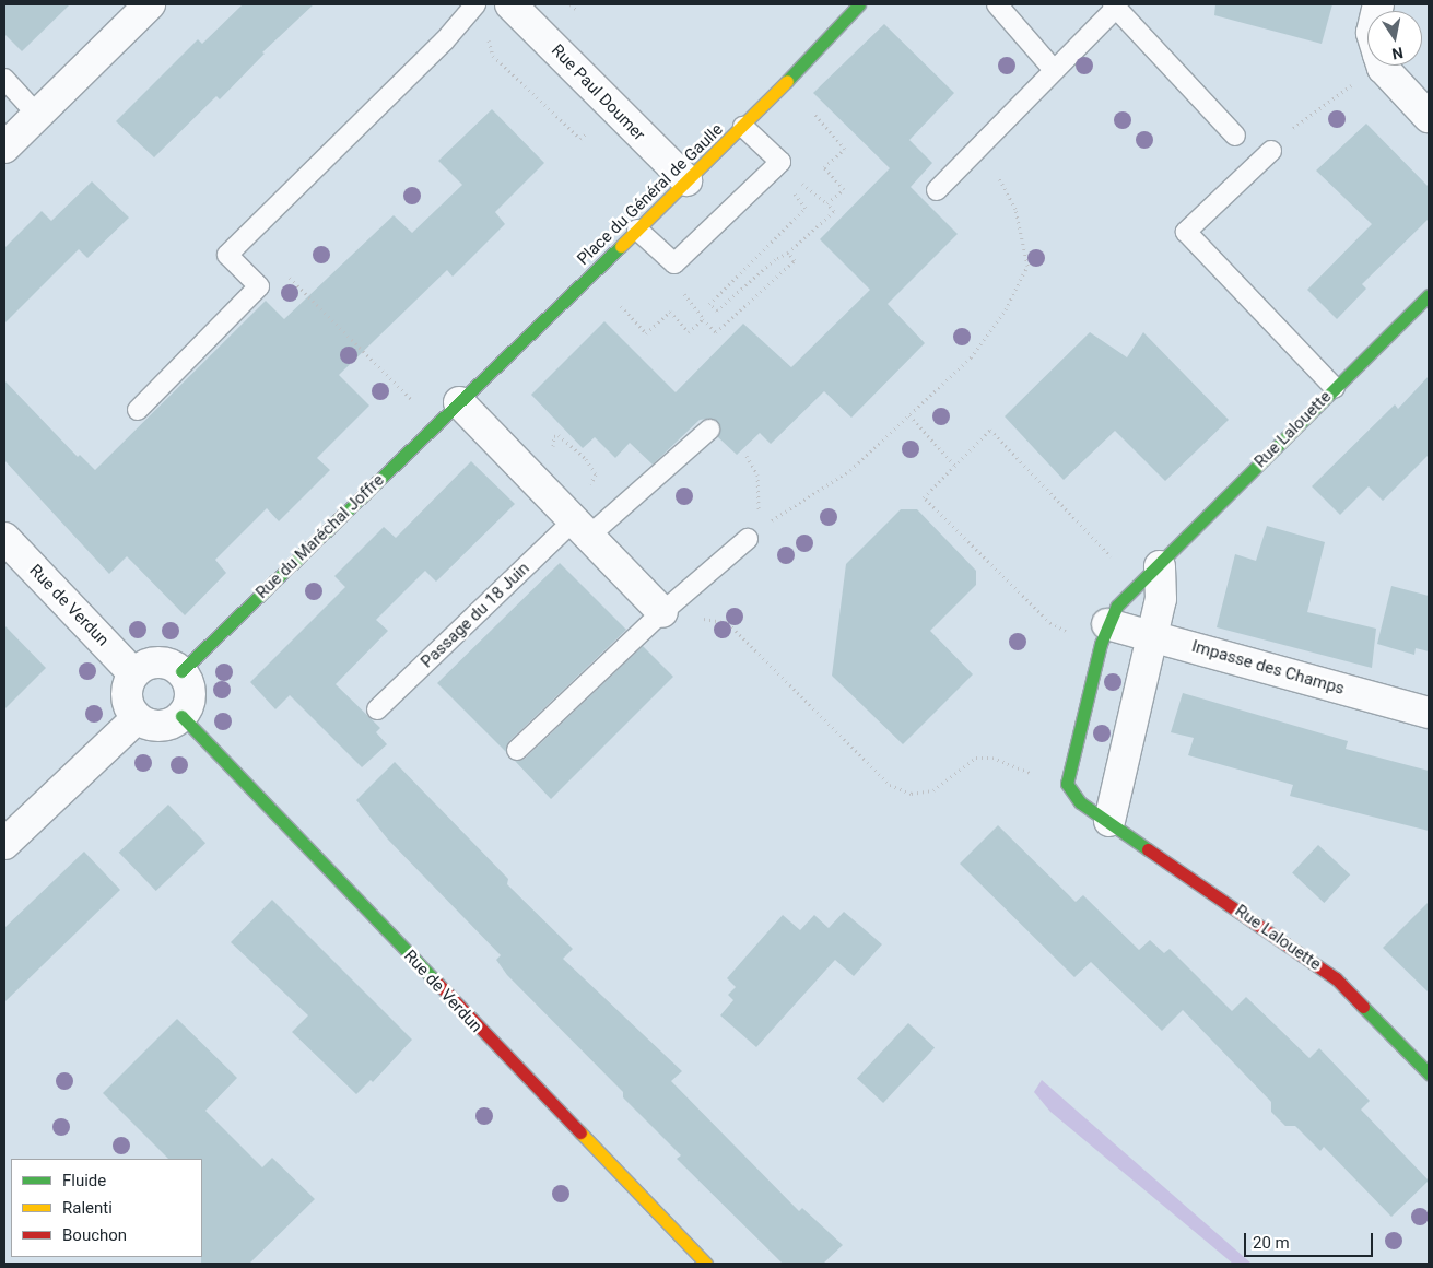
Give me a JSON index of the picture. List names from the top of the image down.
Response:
{
  "streets": {
    "street": [
      "Rue Paul Doumer",
      "Place du Général de Gaulle",
      "Rue Lalouette",
      "Rue du Maréchal Joffre",
      "Rue de Verdun",
      "Impasse des Champs"
    ],
    "lane": ["Passage du 18 Juin"]
  },
  "crossings": [
    ["Rue Paul Doumer", "Place du Général de Gaulle"],
    ["Place du Général de Gaulle", "Rue du Maréchal Joffre"],
    ["Rue Lalouette", "Impasse des Champs"],
    ["Rue du Maréchal Joffre", "Rue de Verdun"]
  ],
  "legend": ["Fluide", "Ralenti", "Bouchon"],
  "scale_bar": "20 m",
  "north": "bottom"
}
